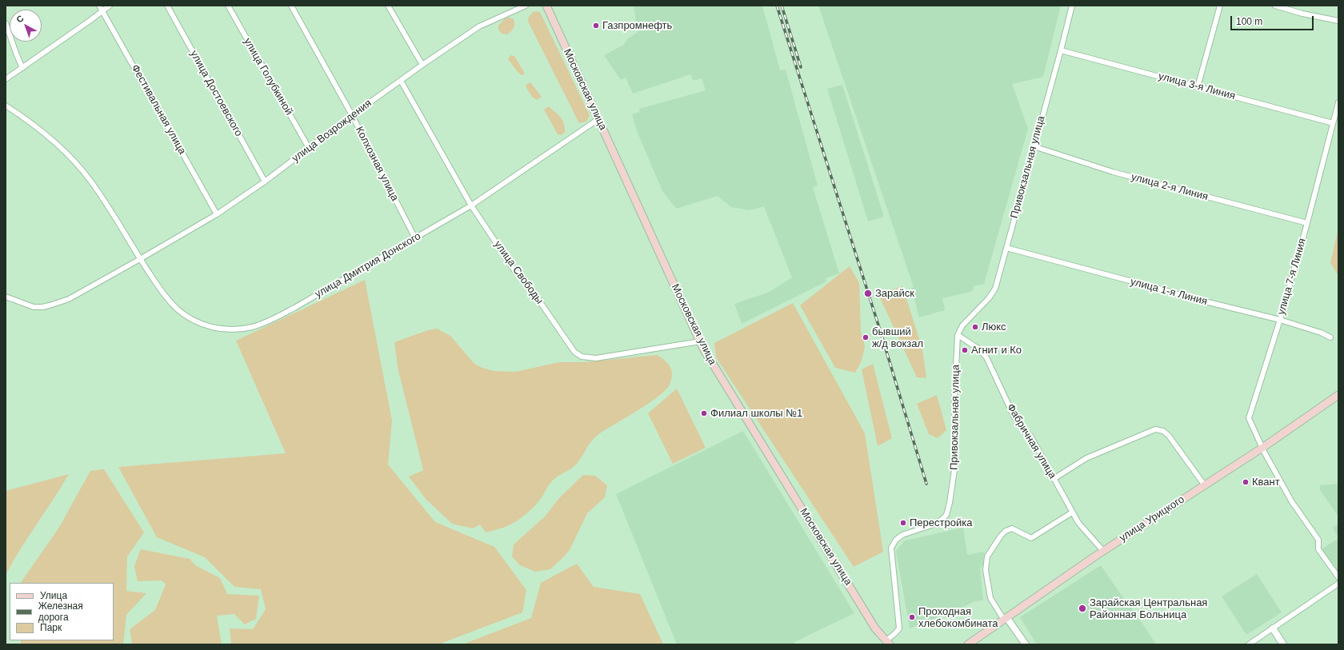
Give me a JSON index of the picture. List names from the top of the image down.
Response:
{
  "streets": {
    "main road": ["Московская улица", "улица Урицкого"],
    "street": [
      "улица Голубкиной",
      "улица 3-я Линия",
      "улица Достоевского",
      "Фестивальная улица",
      "улица Возрождения",
      "Колхозная улица",
      "Привокзальная улица",
      "улица 2-я Линия",
      "улица Дмитрия Донского",
      "улица Свободы",
      "улица 7-я Линия",
      "улица 1-я Линия",
      "Фабричная улица"
    ]
  },
  "crossings": [
    ["улица Голубкиной", "улица Возрождения"],
    ["улица 3-я Линия", "Привокзальная улица"],
    ["улица 3-я Линия", "улица 7-я Линия"],
    ["Московская улица", "Привокзальная улица"],
    ["Московская улица", "улица Дмитрия Донского"],
    ["Московская улица", "улица Свободы"],
    ["улица Достоевского", "улица Возрождения"],
    ["Фестивальная улица", "улица Возрождения"],
    ["улица Возрождения", "Колхозная улица"],
    ["улица Возрождения", "улица Дмитрия Донского"],
    ["улица Возрождения", "улица Свободы"],
    ["Колхозная улица", "улица Дмитрия Донского"],
    ["Привокзальная улица", "улица 2-я Линия"],
    ["Привокзальная улица", "улица 1-я Линия"],
    ["Привокзальная улица", "Фабричная улица"],
    ["улица 2-я Линия", "улица 7-я Линия"],
    ["улица Дмитрия Донского", "улица Свободы"],
    ["улица 7-я Линия", "улица 1-я Линия"],
    ["улица 7-я Линия", "улица Урицкого"],
    ["Фабричная улица", "улица Урицкого"]
  ],
  "places": [
    "Газпромнефть",
    "Зарайск",
    "Люкс",
    "бывший ж/д вокзал",
    "Агнит и Ко",
    "Филиал школы №1",
    "Квант",
    "Перестройка",
    "Зарайская Центральная Районная Больница",
    "Проходная хлебокомбината"
  ],
  "legend": ["Улица", "Железная дорога", "Парк"],
  "scale_bar": "100 m",
  "north": "top left"
}
